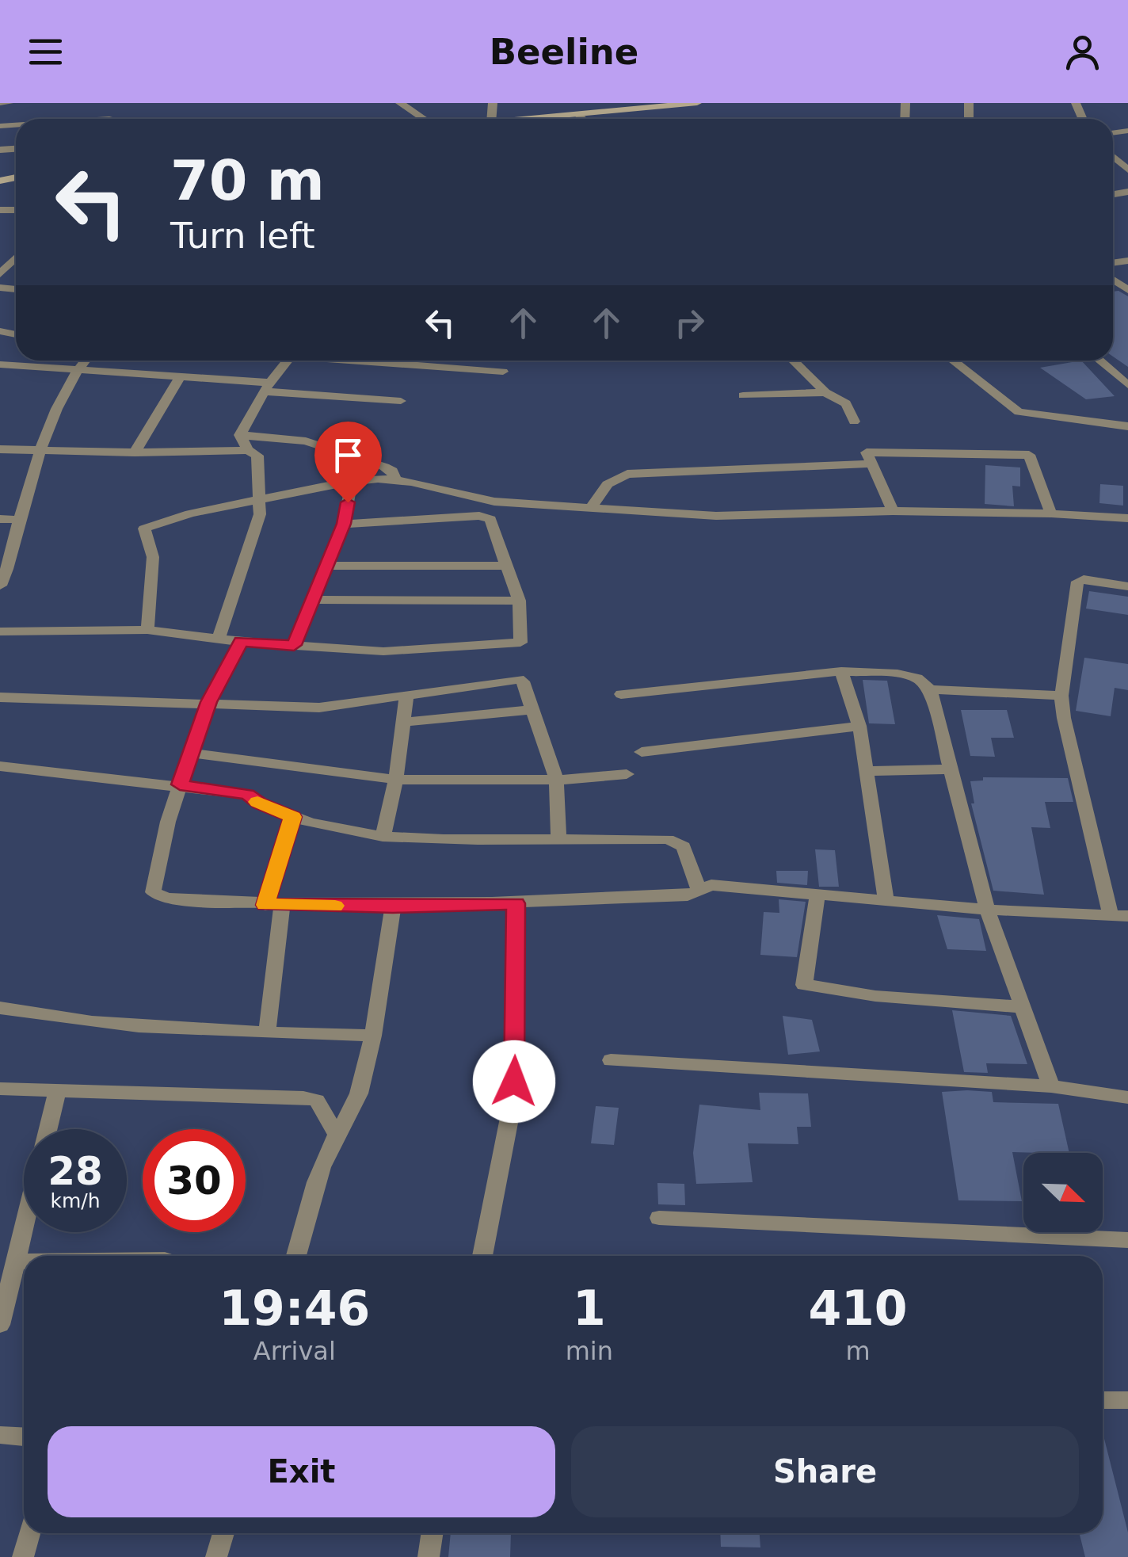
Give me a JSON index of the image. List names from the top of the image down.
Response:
{
  "north": "bottom right",
  "page": {
    "header": "Beeline",
    "turn": ["70 m", "Turn left"],
    "speed": "28 km/h",
    "limit": "30",
    "eta": [
      "19:46",
      "Arrival",
      "1",
      "min",
      "410",
      "m"
    ],
    "buttons": ["Exit", "Share"]
  }
}
